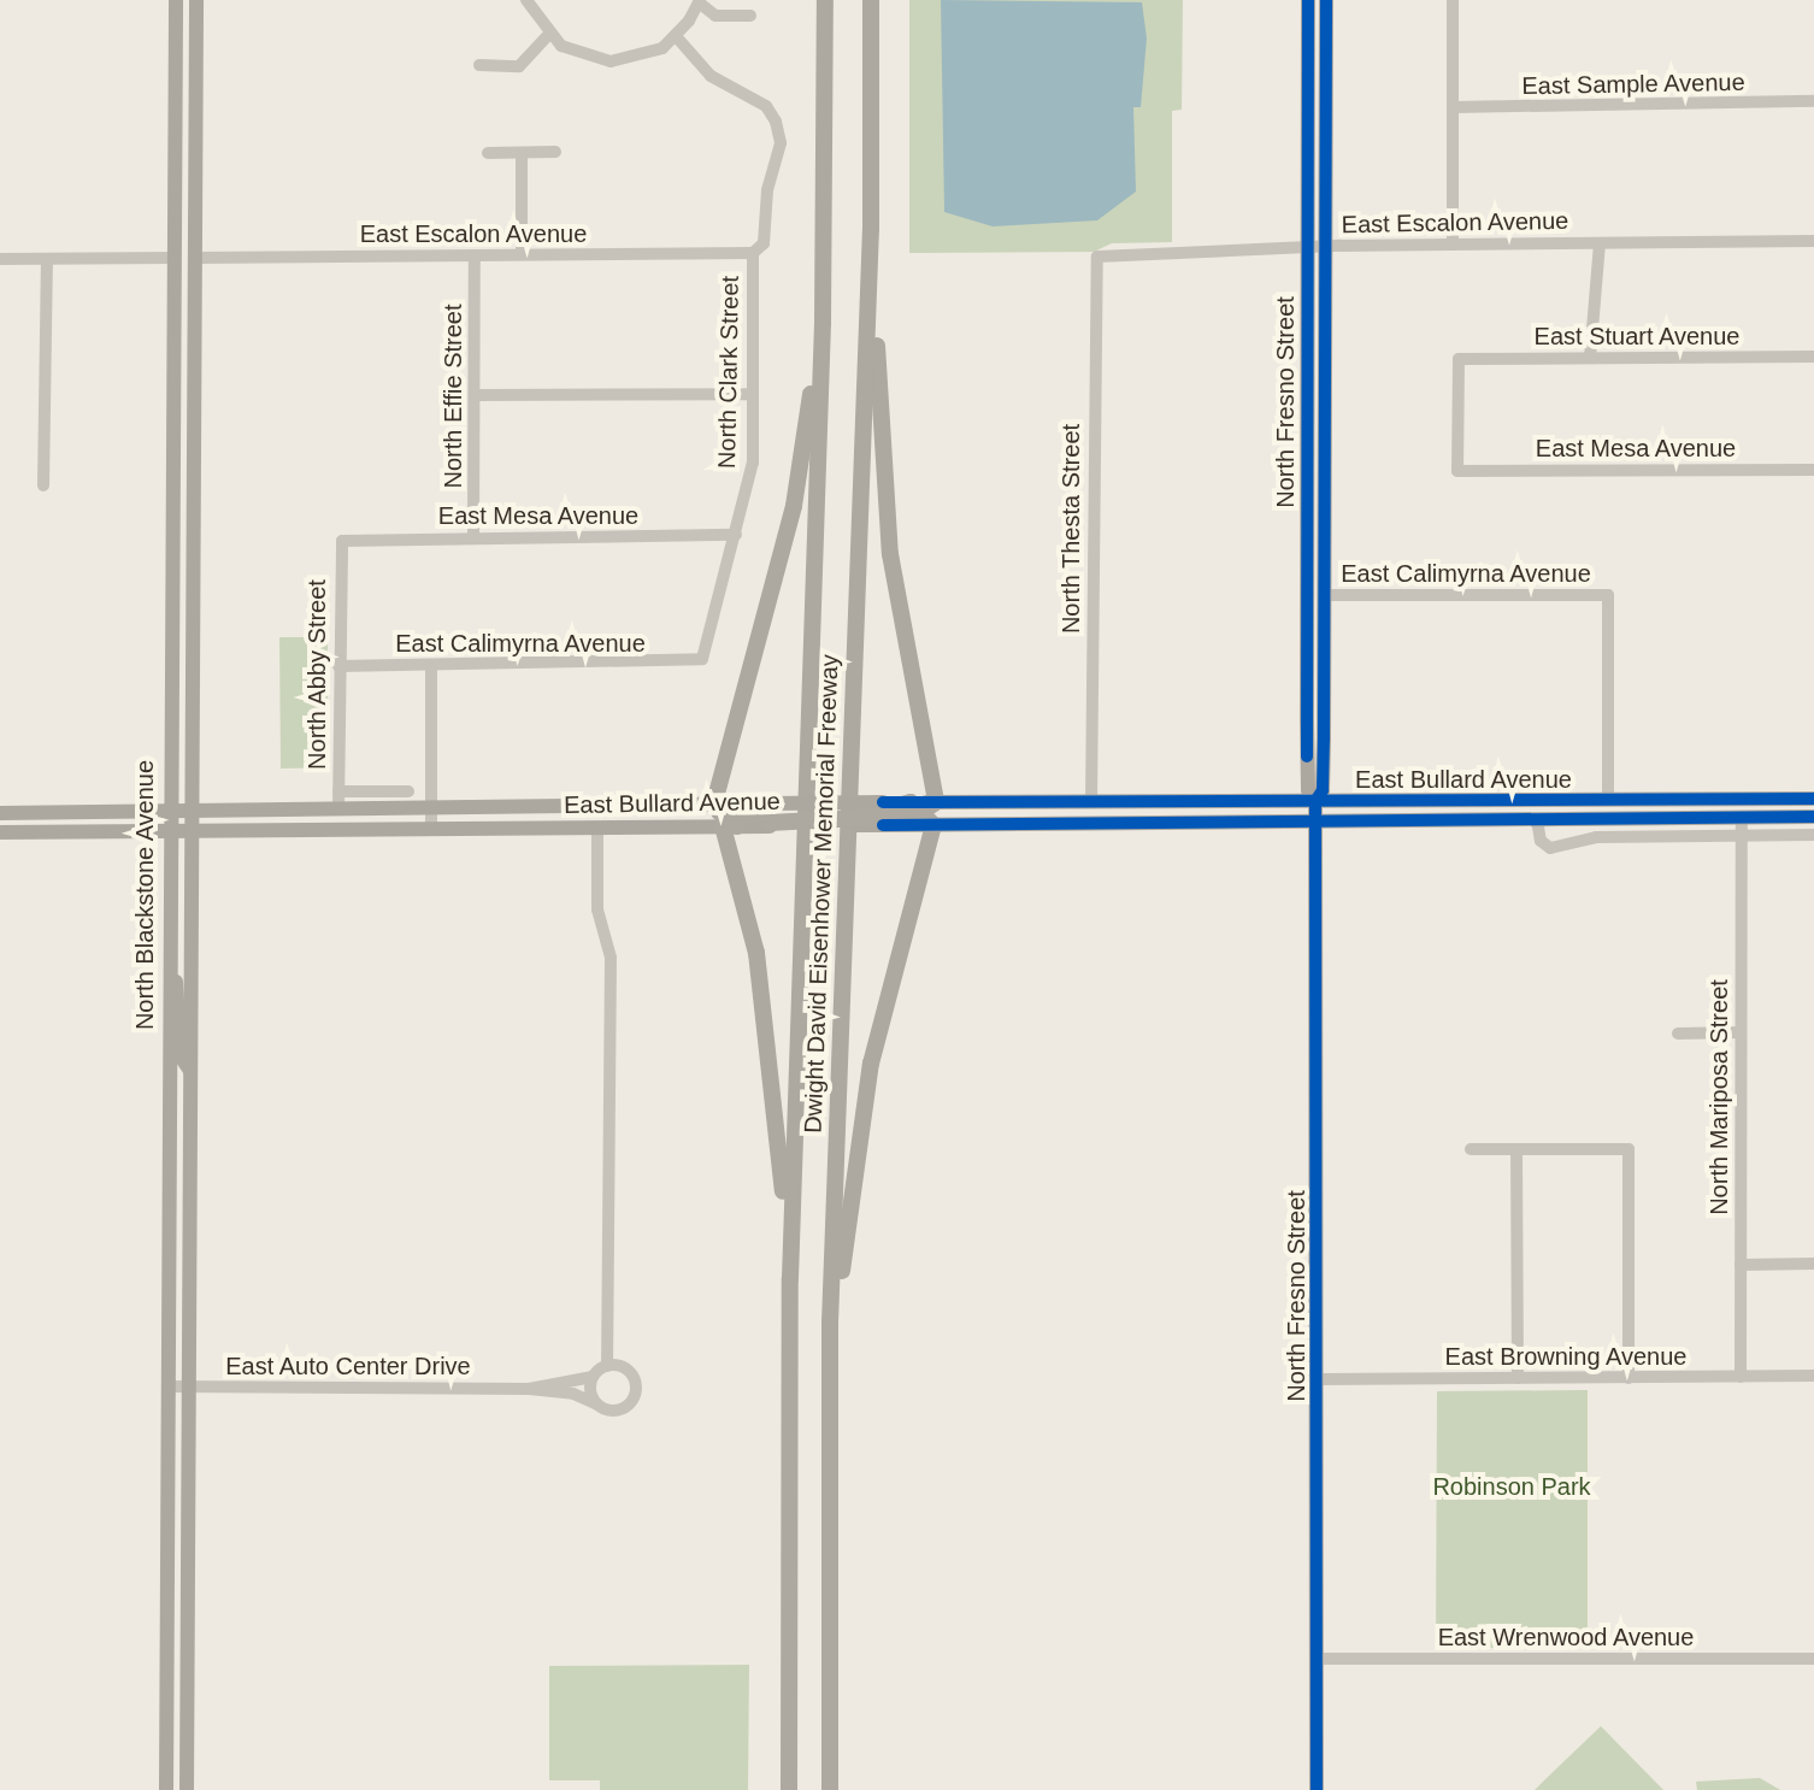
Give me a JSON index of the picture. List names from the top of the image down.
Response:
{
  "streets": {
    "highway": ["Dwight David Eisenhower Memorial Freeway"],
    "main road": ["North Fresno Street", "East Bullard Avenue", "North Blackstone Avenue"],
    "street": [
      "East Sample Avenue",
      "East Escalon Avenue",
      "East Stuart Avenue",
      "North Clark Street",
      "North Effie Street",
      "East Mesa Avenue",
      "North Thesta Street",
      "East Calimyrna Avenue",
      "North Abby Street",
      "North Mariposa Street",
      "East Browning Avenue",
      "East Auto Center Drive",
      "East Wrenwood Avenue"
    ]
  },
  "crossings": [
    ["East Escalon Avenue", "North Clark Street"],
    ["East Escalon Avenue", "North Effie Street"],
    ["East Escalon Avenue", "North Fresno Street"],
    ["East Escalon Avenue", "North Thesta Street"],
    ["East Escalon Avenue", "North Blackstone Avenue"],
    ["East Stuart Avenue", "East Mesa Avenue"],
    ["North Clark Street", "East Mesa Avenue"],
    ["North Clark Street", "East Calimyrna Avenue"],
    ["North Effie Street", "East Mesa Avenue"],
    ["North Fresno Street", "East Calimyrna Avenue"],
    ["North Fresno Street", "East Bullard Avenue"],
    ["North Fresno Street", "East Browning Avenue"],
    ["North Fresno Street", "East Wrenwood Avenue"],
    ["East Mesa Avenue", "North Abby Street"],
    ["North Thesta Street", "East Bullard Avenue"],
    ["East Calimyrna Avenue", "North Abby Street"],
    ["East Calimyrna Avenue", "East Bullard Avenue"],
    ["North Abby Street", "East Bullard Avenue"],
    ["East Bullard Avenue", "North Blackstone Avenue"],
    ["East Bullard Avenue", "North Mariposa Street"],
    ["North Blackstone Avenue", "East Auto Center Drive"],
    ["North Mariposa Street", "East Browning Avenue"]
  ],
  "parks": ["Robinson Park"]
}
